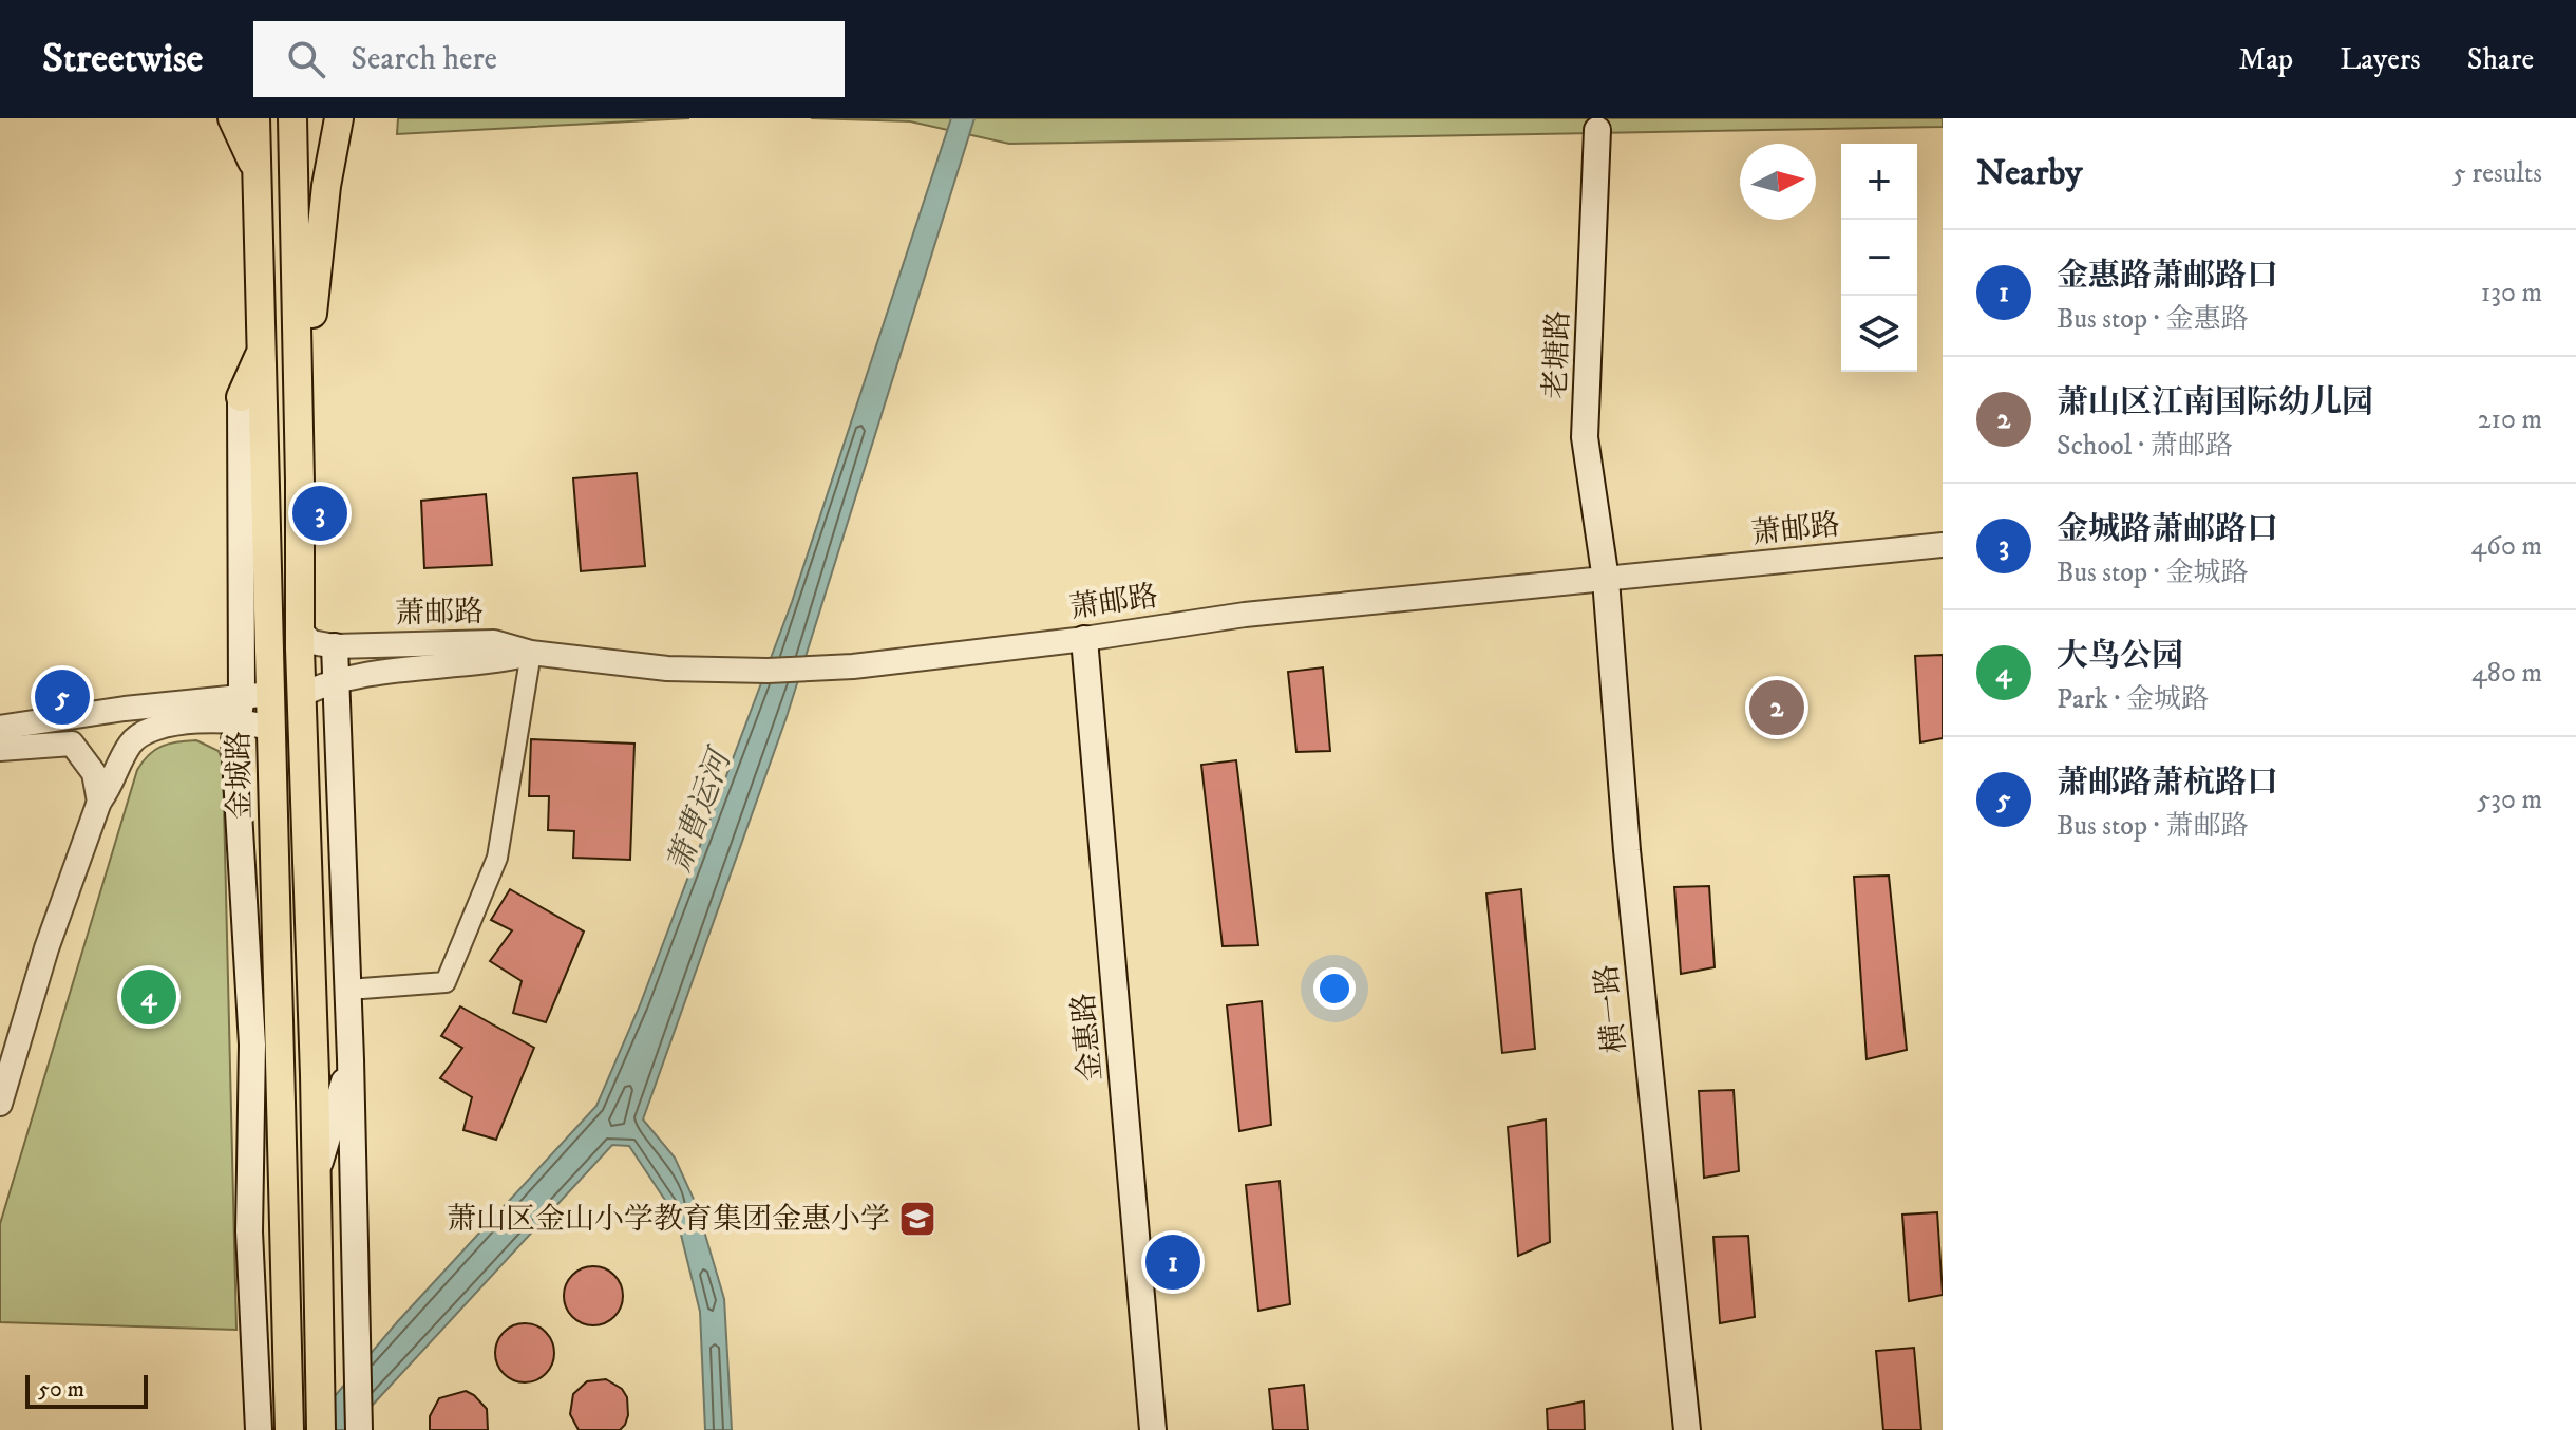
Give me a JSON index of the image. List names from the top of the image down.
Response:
{
  "streets": {
    "main road": [
      "老塘路",
      "金城路",
      "横一路",
      "金惠路"
    ],
    "street": ["萧邮路"]
  },
  "crossings": [
    ["老塘路", "萧邮路"],
    ["老塘路", "横一路"],
    ["萧邮路", "横一路"],
    ["萧邮路", "金惠路"]
  ],
  "water": ["萧曹运河"],
  "places": {
    "school or university": ["萧山区金山小学教育集团金惠小学"]
  },
  "scale_bar": "50 m",
  "north": "right",
  "page": {
    "header": "Streetwise",
    "search": "Search here",
    "nav": ["Map", "Layers", "Share"],
    "heading": ["Nearby", "5 results"],
    "map_buttons": ["+", "−"],
    "list": [
      {
        "mark": "1",
        "name": "金惠路萧邮路口",
        "note": "Bus stop · 金惠路",
        "value": "130 m"
      },
      {
        "mark": "2",
        "name": "萧山区江南国际幼儿园",
        "note": "School · 萧邮路",
        "value": "210 m"
      },
      {
        "mark": "3",
        "name": "金城路萧邮路口",
        "note": "Bus stop · 金城路",
        "value": "460 m"
      },
      {
        "mark": "4",
        "name": "大鸟公园",
        "note": "Park · 金城路",
        "value": "480 m"
      },
      {
        "mark": "5",
        "name": "萧邮路萧杭路口",
        "note": "Bus stop · 萧邮路",
        "value": "530 m"
      }
    ],
    "pins": [
      "3",
      "5",
      "2",
      "4",
      "1"
    ],
    "scale": "50 m"
  }
}
